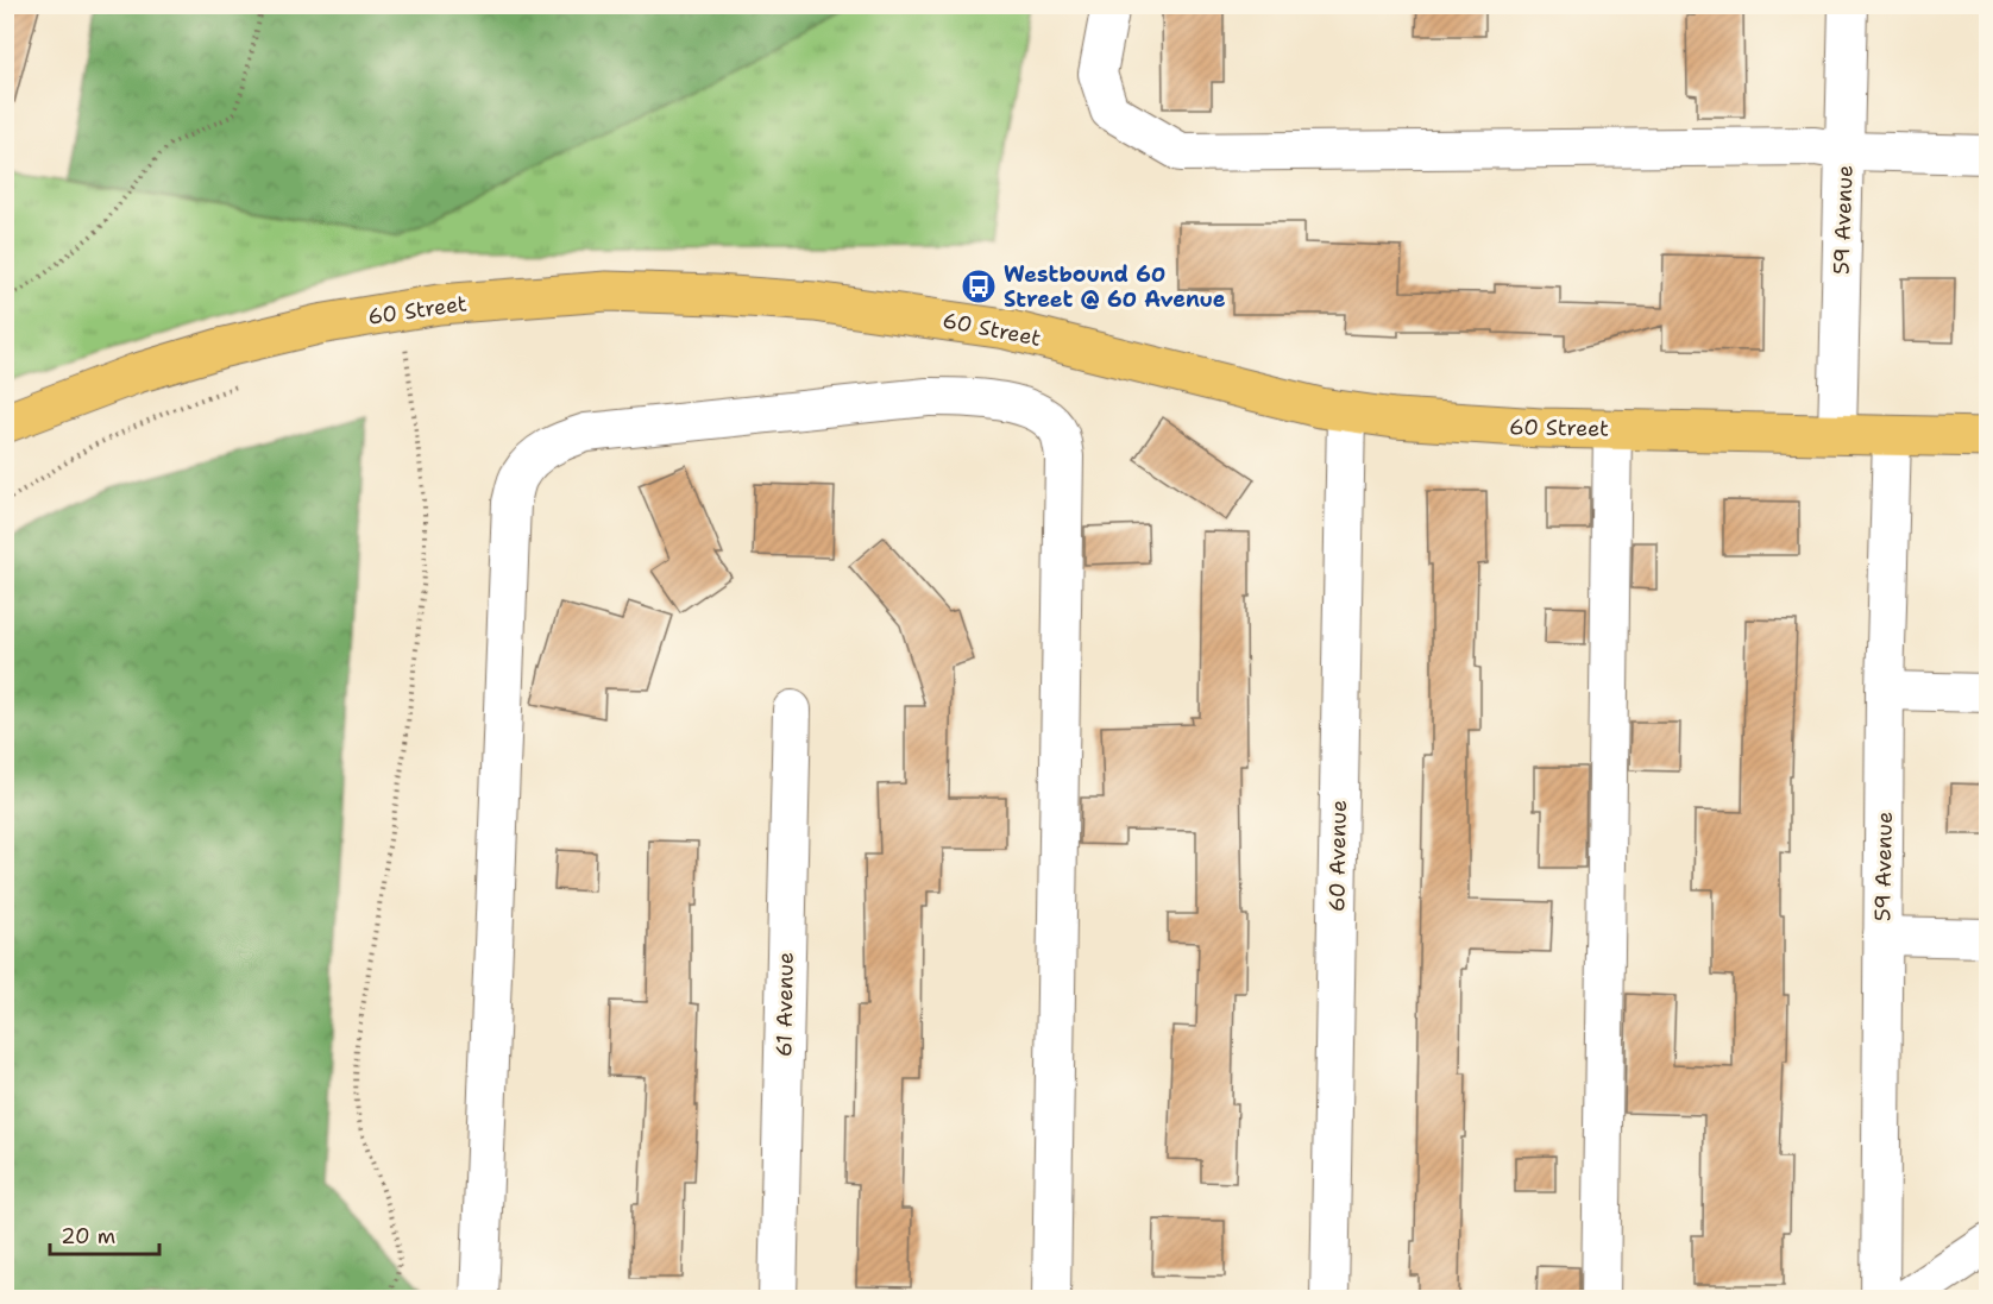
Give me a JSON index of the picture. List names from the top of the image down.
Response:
{
  "streets": {
    "main road": ["60 Street"],
    "street": ["59 Avenue", "60 Avenue", "61 Avenue"]
  },
  "crossings": [
    ["59 Avenue", "60 Street"],
    ["60 Street", "60 Avenue"]
  ],
  "places": {
    "bus stop": ["Westbound 60 Street @ 60 Avenue"]
  },
  "scale_bar": "20 m"
}
